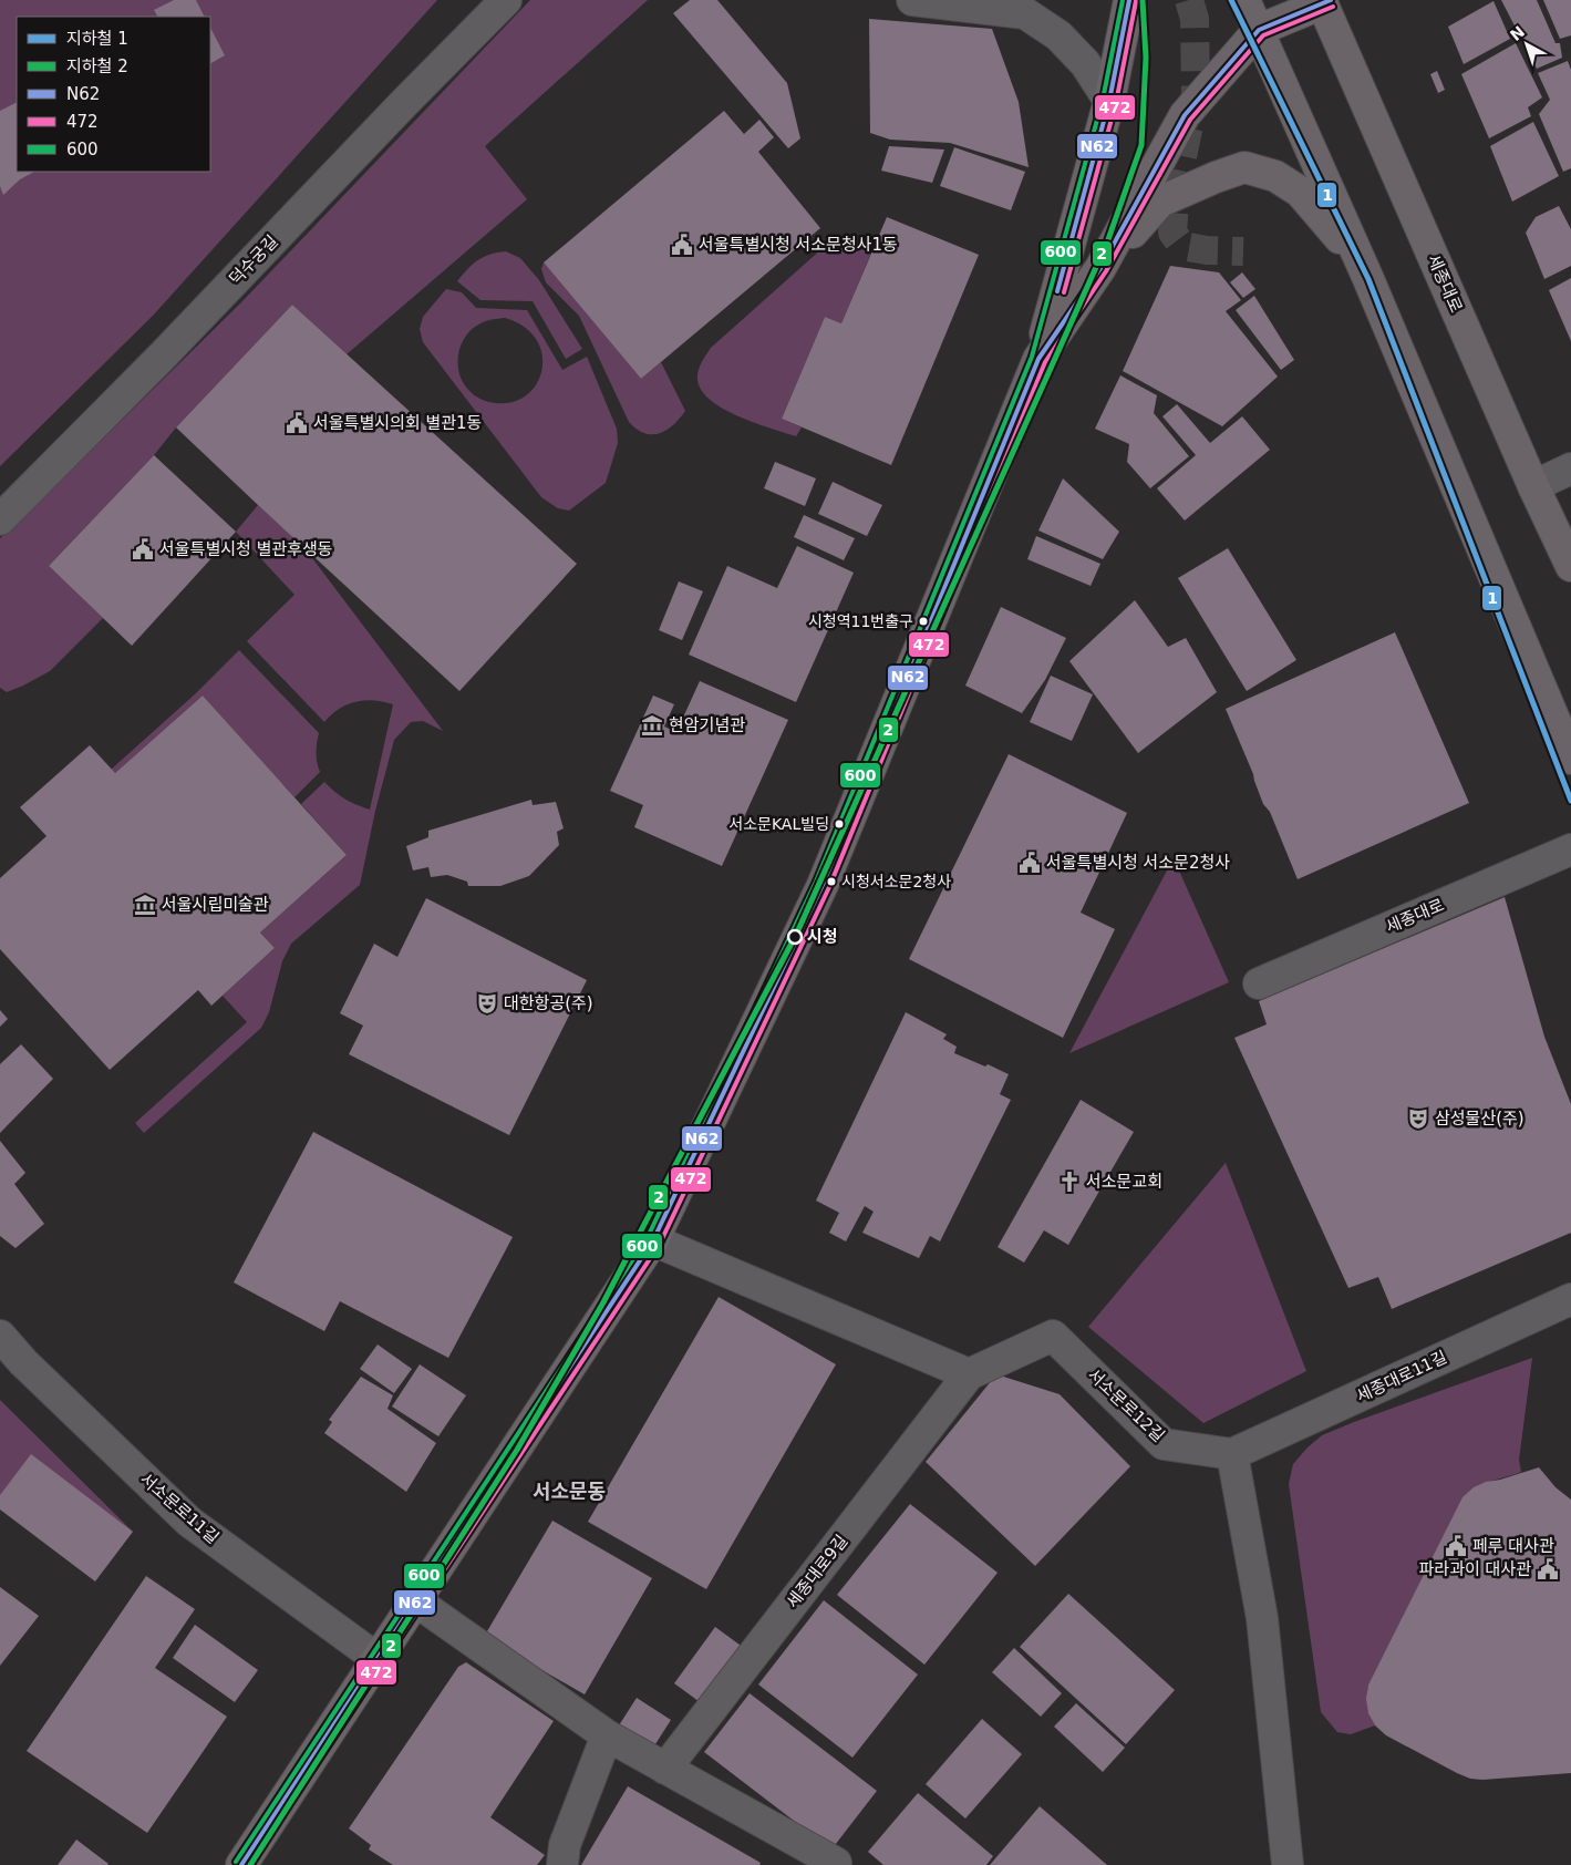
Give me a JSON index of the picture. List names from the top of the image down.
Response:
{
  "streets": {
    "main road": ["세종대로"],
    "street": [
      "덕수궁길",
      "세종대로11길",
      "서소문로12길",
      "서소문로11길",
      "세종대로9길"
    ]
  },
  "crossings": [
    ["세종대로11길", "서소문로12길"],
    ["서소문로12길", "세종대로9길"]
  ],
  "districts": ["서소문동"],
  "places": {
    "public building": [
      "서울특별시청 서소문청사1동",
      "서울특별시의회 별관1동",
      "서울특별시청 별관후생동",
      "서울특별시청 서소문2청사",
      "페루 대사관",
      "파라과이 대사관"
    ],
    "other": [
      "시청역11번출구",
      "서소문KAL빌딩",
      "시청서소문2청사",
      "시청"
    ],
    "museum": ["현암기념관", "서울시립미술관"],
    "theatre": ["대한항공(주)", "삼성물산(주)"],
    "church": ["서소문교회"]
  },
  "lines": [
    "metro line 1",
    "metro line 2",
    "transit line N62",
    "transit line 600",
    "transit line 472"
  ],
  "legend": [
    "지하철 1",
    "지하철 2",
    "N62",
    "472",
    "600"
  ],
  "north": "top left"
}
